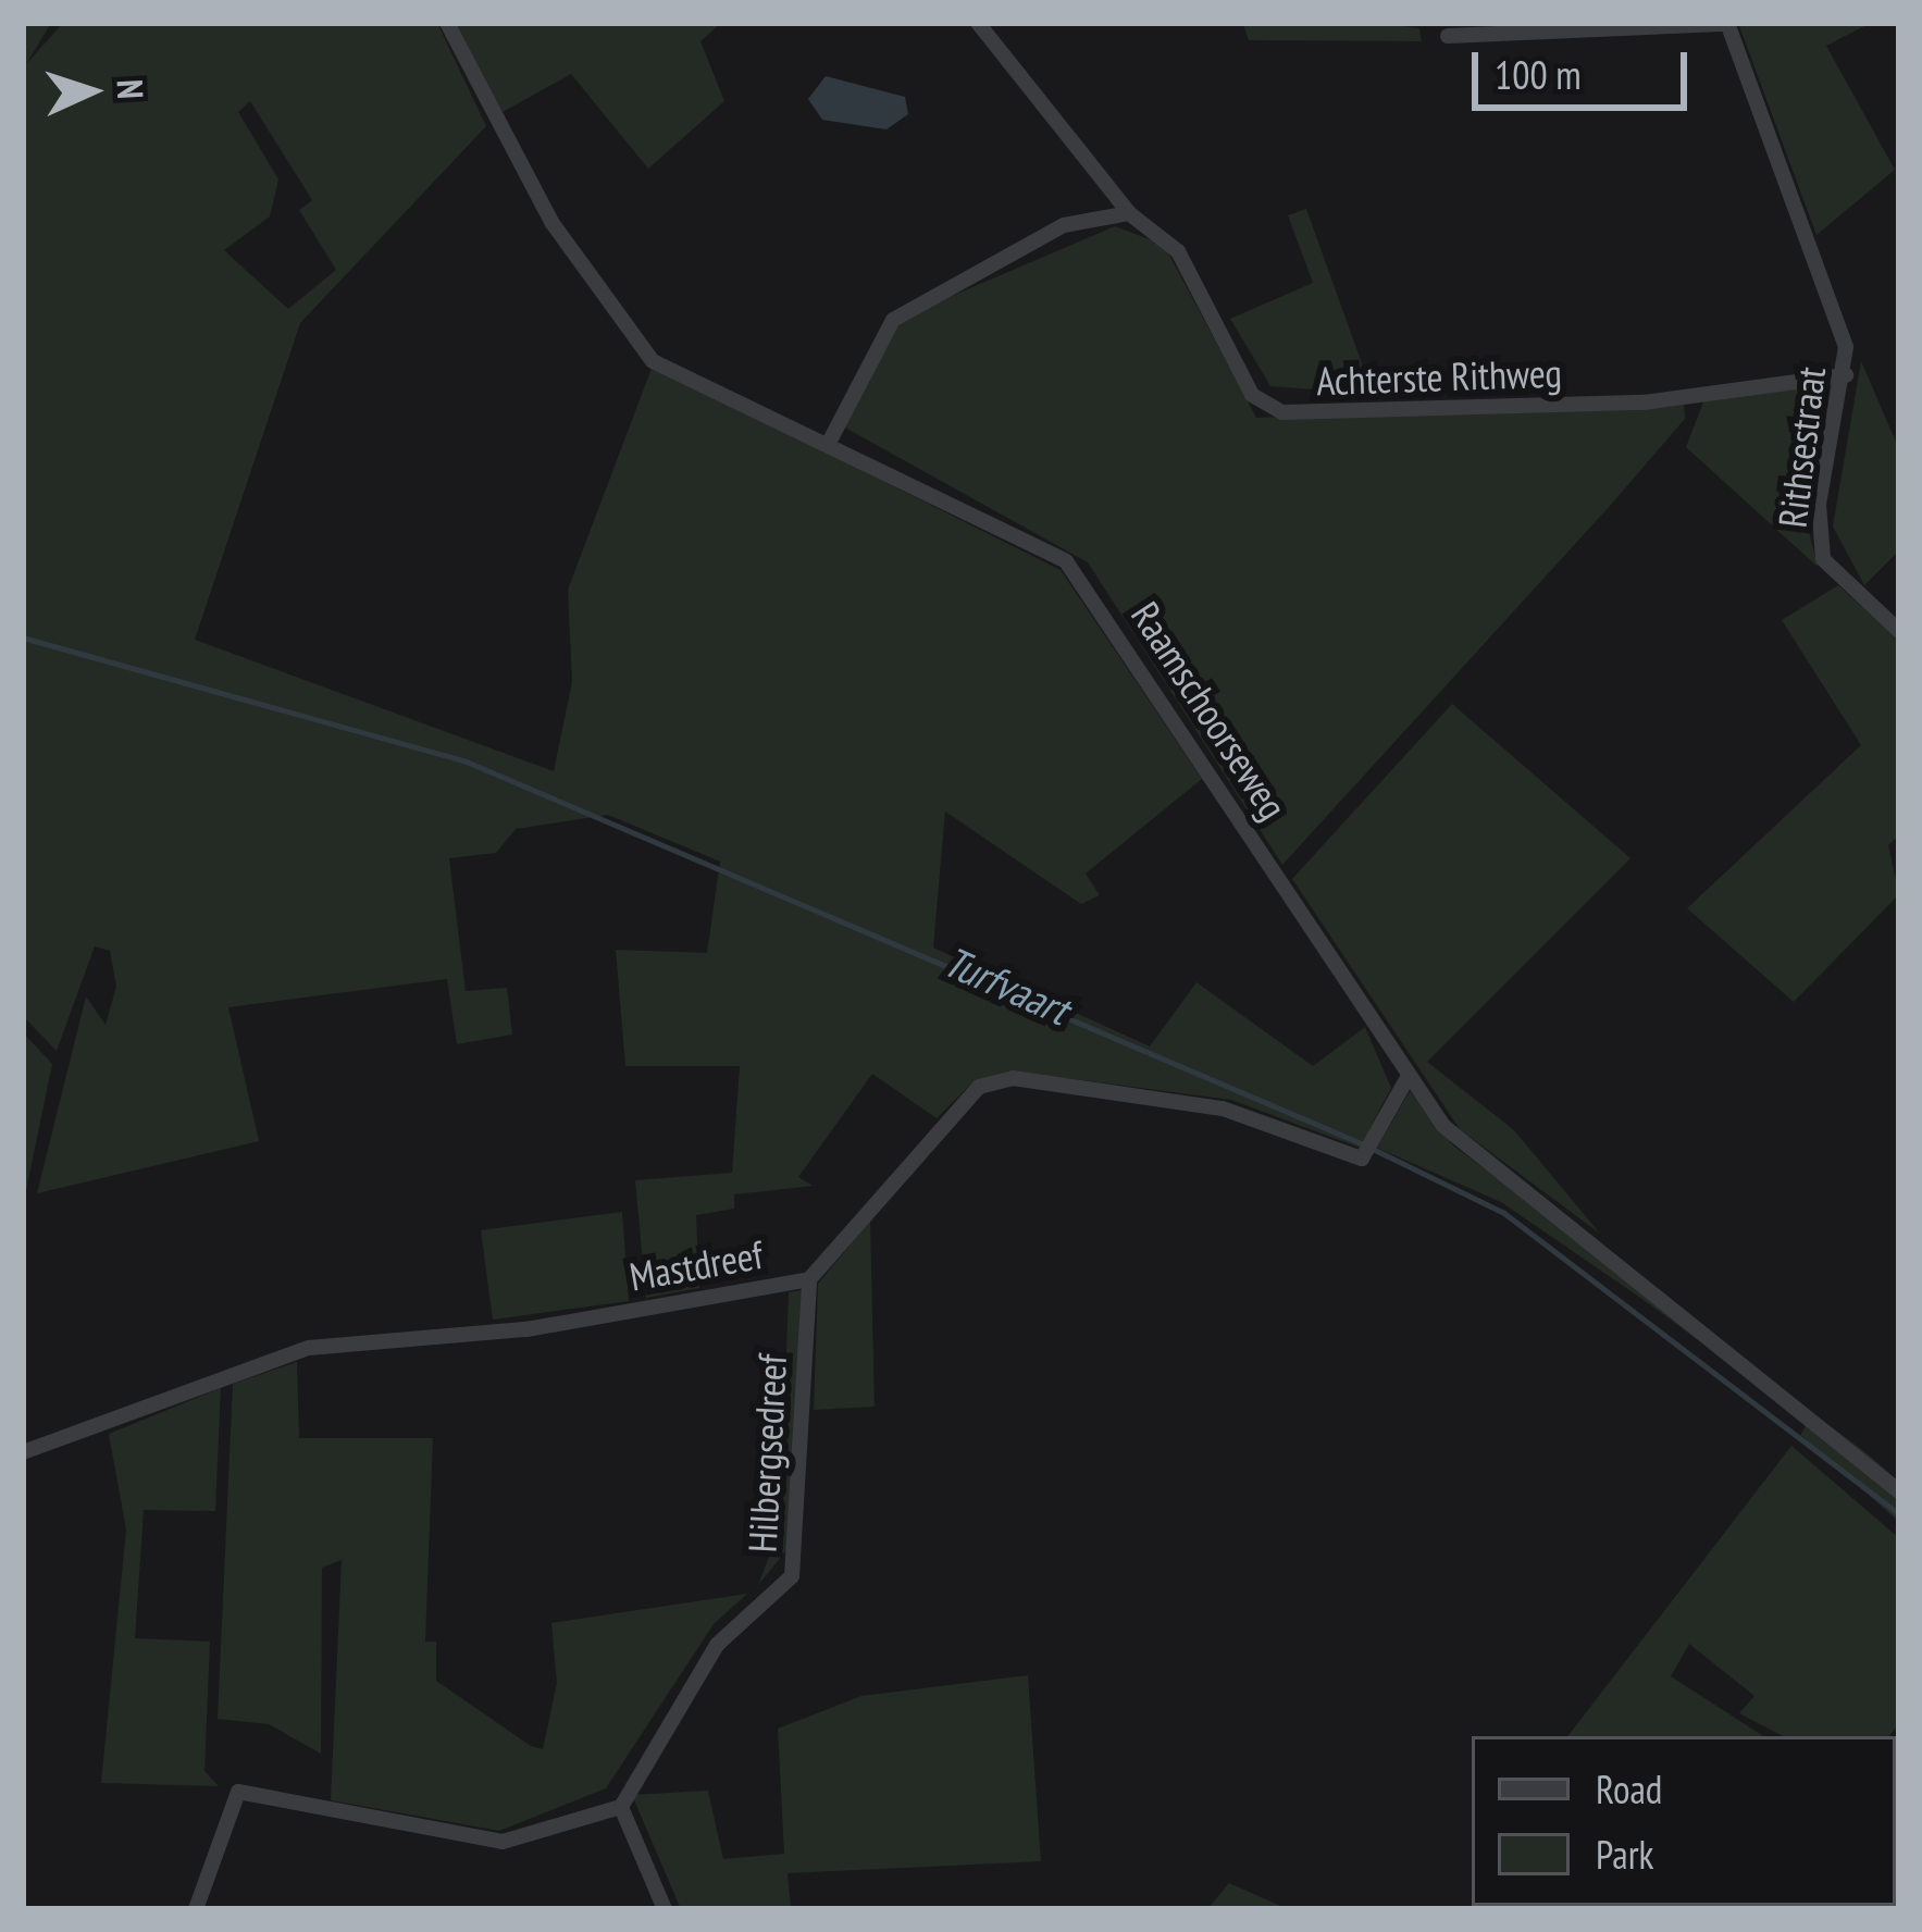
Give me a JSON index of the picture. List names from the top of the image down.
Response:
{
  "streets": {
    "street": [
      "Achterste Rithweg",
      "Rithsestraat",
      "Raamschoorseweg",
      "Mastdreef",
      "Hilbergsedreef"
    ]
  },
  "crossings": [
    ["Achterste Rithweg", "Rithsestraat"],
    ["Raamschoorseweg", "Mastdreef"],
    ["Mastdreef", "Hilbergsedreef"]
  ],
  "water": ["Turfvaart"],
  "legend": ["Road", "Park"],
  "scale_bar": "100 m",
  "north": "right"
}
